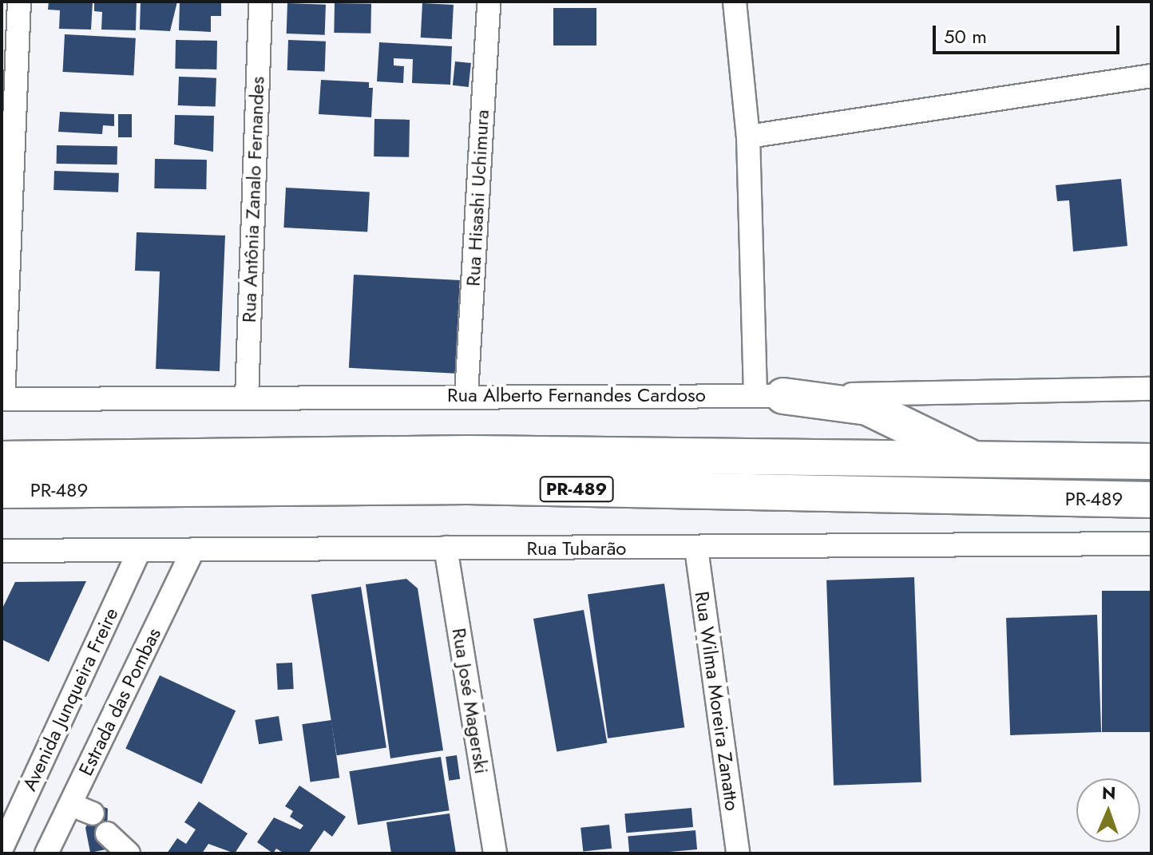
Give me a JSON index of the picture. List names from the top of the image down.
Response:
{
  "streets": {
    "main road": ["PR-489"],
    "street": [
      "Rua Hisashi Uchimura",
      "Rua Antônia Zanalo Fernandes",
      "Rua Alberto Fernandes Cardoso",
      "Rua Tubarão",
      "Avenida Junqueira Freire",
      "Rua José Magerski",
      "Rua Wilma Moreira Zanatto",
      "Estrada das Pombas"
    ]
  },
  "crossings": [
    ["Rua Hisashi Uchimura", "Rua Alberto Fernandes Cardoso"],
    ["Rua Antônia Zanalo Fernandes", "Rua Alberto Fernandes Cardoso"],
    ["Rua Tubarão", "Avenida Junqueira Freire"],
    ["Rua Tubarão", "Rua José Magerski"],
    ["Rua Tubarão", "Rua Wilma Moreira Zanatto"],
    ["Rua Tubarão", "Estrada das Pombas"]
  ],
  "scale_bar": "50 m",
  "north": "top"
}
